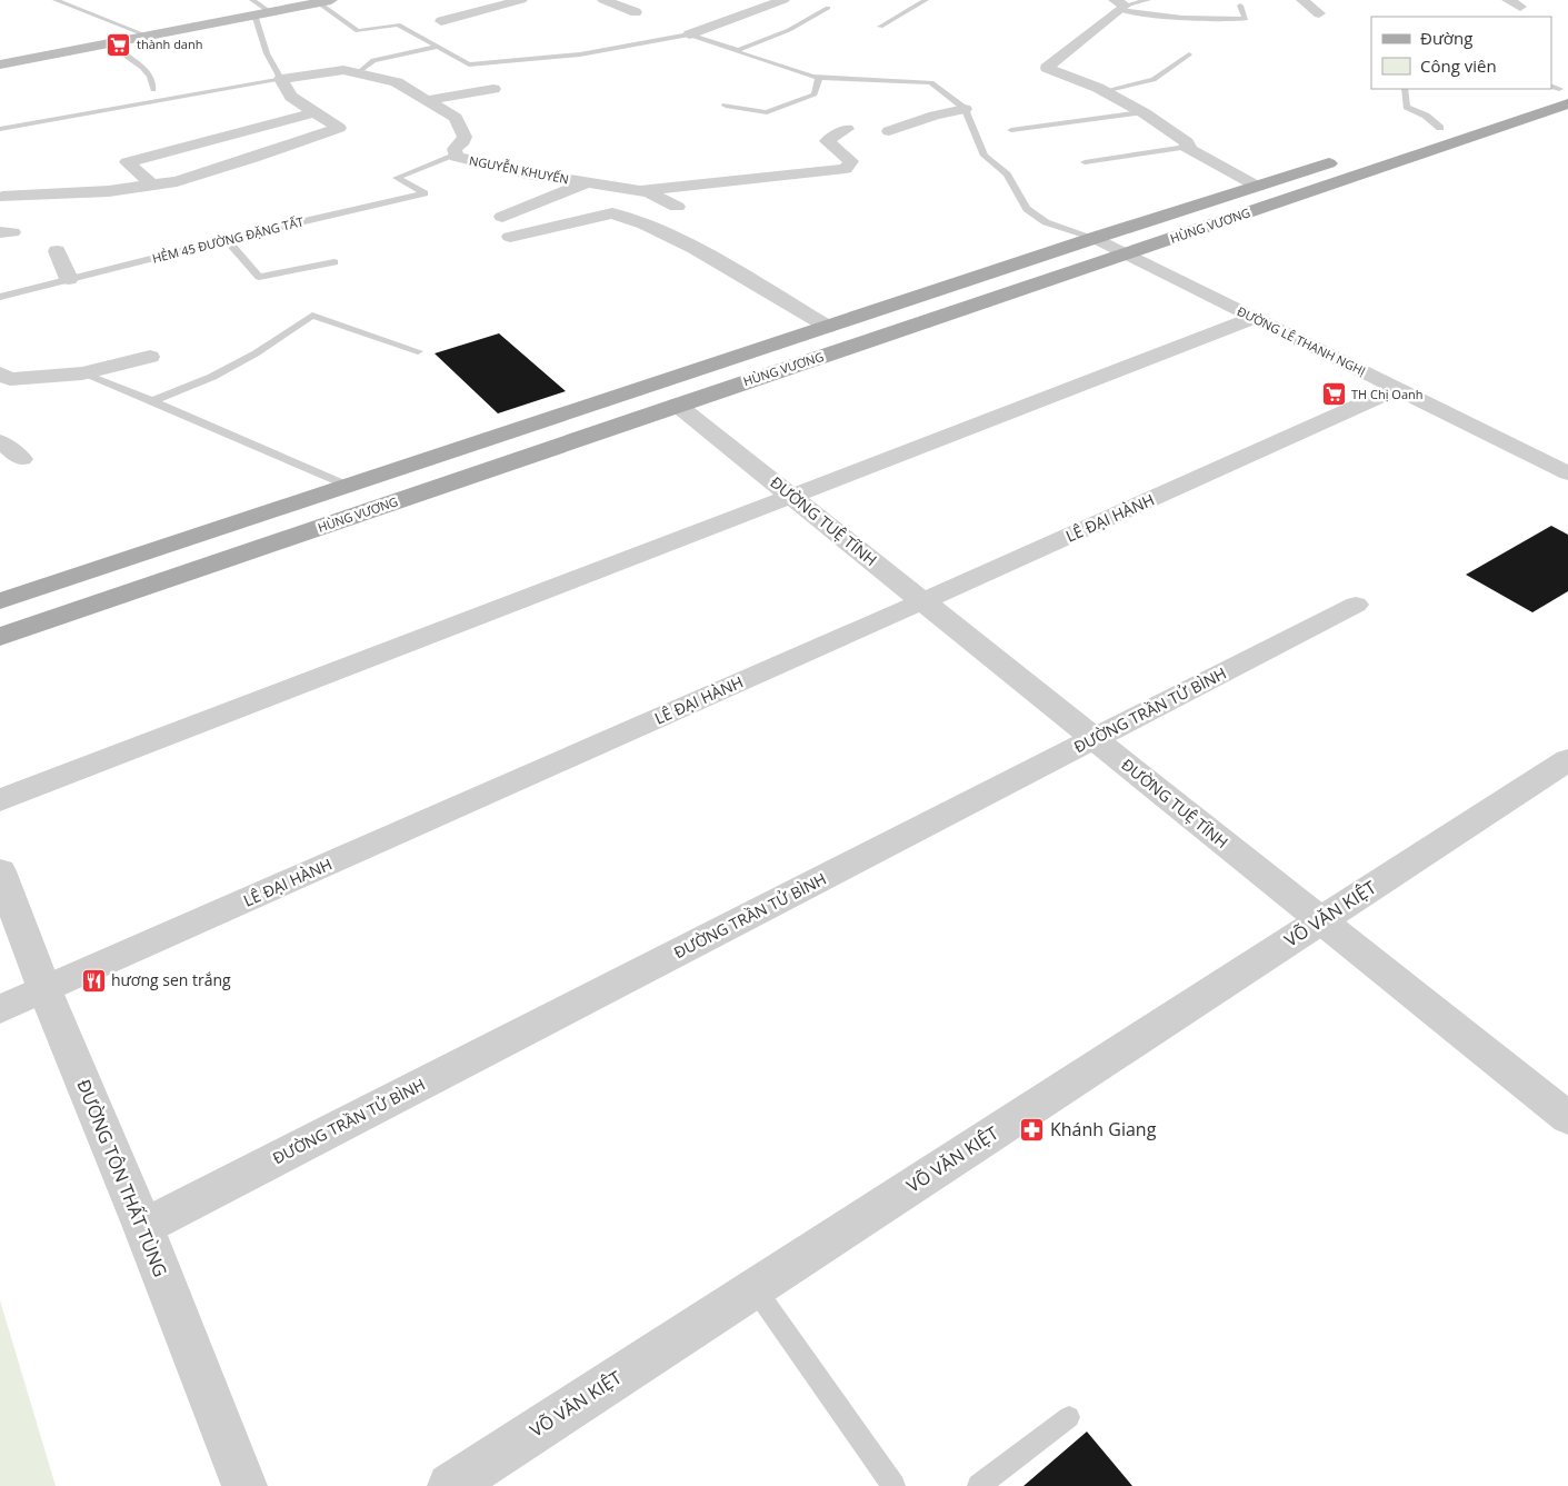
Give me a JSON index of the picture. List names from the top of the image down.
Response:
{
  "streets": {
    "main road": ["HÙNG VƯƠNG"],
    "street": [
      "NGUYỄN KHUYẾN",
      "ĐƯỜNG LÊ THANH NGHỊ",
      "LÊ ĐẠI HÀNH",
      "ĐƯỜNG TUỆ TĨNH",
      "ĐƯỜNG TRẦN TỬ BÌNH",
      "VÕ VĂN KIỆT",
      "ĐƯỜNG TÔN THẤT TÙNG"
    ],
    "lane": ["HẺM 45 ĐƯỜNG ĐẶNG TẤT"]
  },
  "crossings": [
    ["NGUYỄN KHUYẾN", "HẺM 45 ĐƯỜNG ĐẶNG TẤT"],
    ["HÙNG VƯƠNG", "ĐƯỜNG LÊ THANH NGHỊ"],
    ["HÙNG VƯƠNG", "ĐƯỜNG TUỆ TĨNH"],
    ["ĐƯỜNG LÊ THANH NGHỊ", "LÊ ĐẠI HÀNH"],
    ["LÊ ĐẠI HÀNH", "ĐƯỜNG TUỆ TĨNH"],
    ["LÊ ĐẠI HÀNH", "ĐƯỜNG TÔN THẤT TÙNG"],
    ["ĐƯỜNG TUỆ TĨNH", "ĐƯỜNG TRẦN TỬ BÌNH"],
    ["ĐƯỜNG TUỆ TĨNH", "VÕ VĂN KIỆT"],
    ["ĐƯỜNG TRẦN TỬ BÌNH", "ĐƯỜNG TÔN THẤT TÙNG"]
  ],
  "places": {
    "supermarket": ["thành danh", "TH Chị Oanh"],
    "restaurant": ["hương sen trắng"],
    "pharmacy": ["Khánh Giang"]
  },
  "legend": ["Đường", "Công viên"]
}
